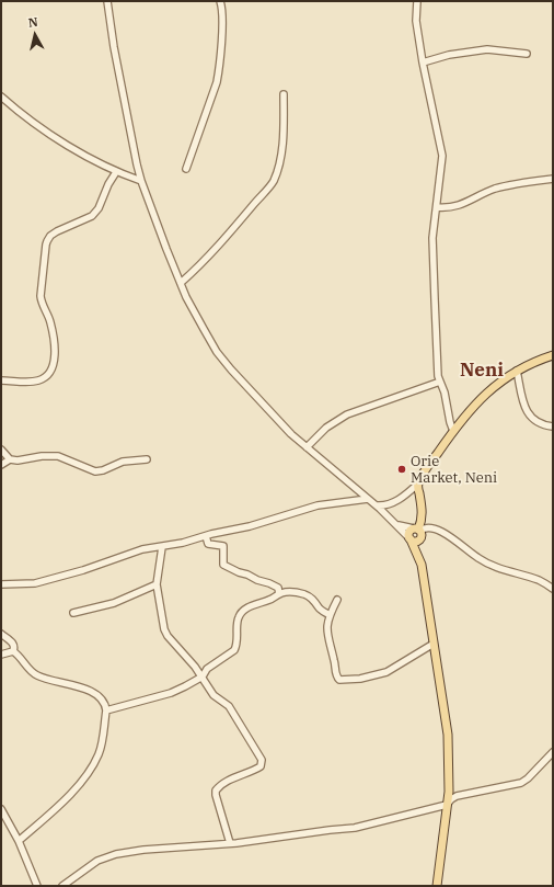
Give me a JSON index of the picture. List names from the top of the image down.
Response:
{
  "districts": ["Neni"],
  "places": ["Orie Market, Neni"],
  "north": "top"
}
